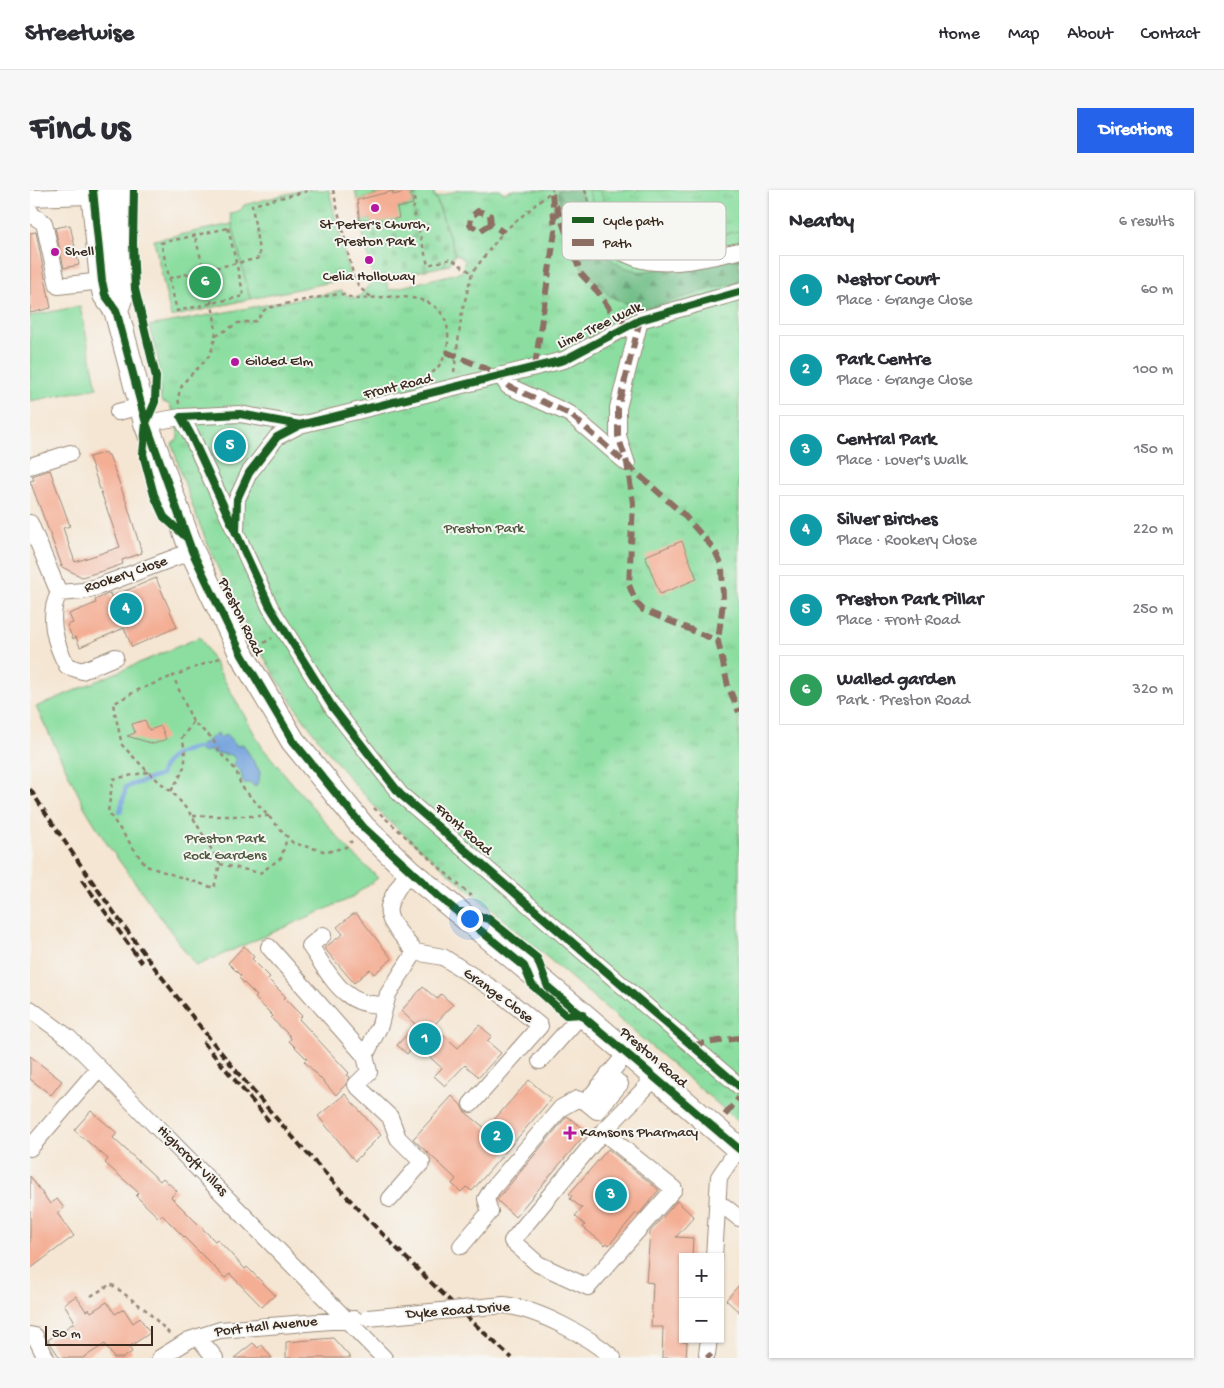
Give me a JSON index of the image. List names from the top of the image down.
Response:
{
  "streets": {
    "highway": ["Preston Road"],
    "street": [
      "Lime Tree Walk",
      "Front Road",
      "Rookery Close",
      "Grange Close",
      "Highcroft Villas",
      "Dyke Road Drive",
      "Port Hall Avenue"
    ]
  },
  "crossings": [
    ["Lime Tree Walk", "Front Road"],
    ["Rookery Close", "Preston Road"],
    ["Highcroft Villas", "Dyke Road Drive"],
    ["Highcroft Villas", "Port Hall Avenue"],
    ["Dyke Road Drive", "Port Hall Avenue"]
  ],
  "parks": ["Preston Park", "Preston Park Rock Gardens"],
  "places": {
    "other": [
      "St Peter's Church, Preston Park",
      "Shell",
      "Celia Holloway",
      "Gilded Elm"
    ],
    "health": ["Kamsons Pharmacy"]
  },
  "legend": ["Cycle path", "Path"],
  "scale_bar": "50 m",
  "page": {
    "header": "Streetwise",
    "nav": [
      "Home",
      "Map",
      "About",
      "Contact"
    ],
    "buttons": "Directions",
    "title": "Find us",
    "heading": ["Nearby", "6 results"],
    "list": [
      {
        "mark": "1",
        "name": "Nestor Court",
        "note": "Place · Grange Close",
        "value": "60 m"
      },
      {
        "mark": "2",
        "name": "Park Centre",
        "note": "Place · Grange Close",
        "value": "100 m"
      },
      {
        "mark": "3",
        "name": "Central Park",
        "note": "Place · Lover's Walk",
        "value": "150 m"
      },
      {
        "mark": "4",
        "name": "Silver Birches",
        "note": "Place · Rookery Close",
        "value": "220 m"
      },
      {
        "mark": "5",
        "name": "Preston Park Pillar",
        "note": "Place · Front Road",
        "value": "250 m"
      },
      {
        "mark": "6",
        "name": "Walled garden",
        "note": "Park · Preston Road",
        "value": "320 m"
      }
    ],
    "pins": [
      "6",
      "5",
      "4",
      "1",
      "2",
      "3"
    ],
    "map_buttons": ["+", "−"],
    "scale": "50 m"
  }
}
